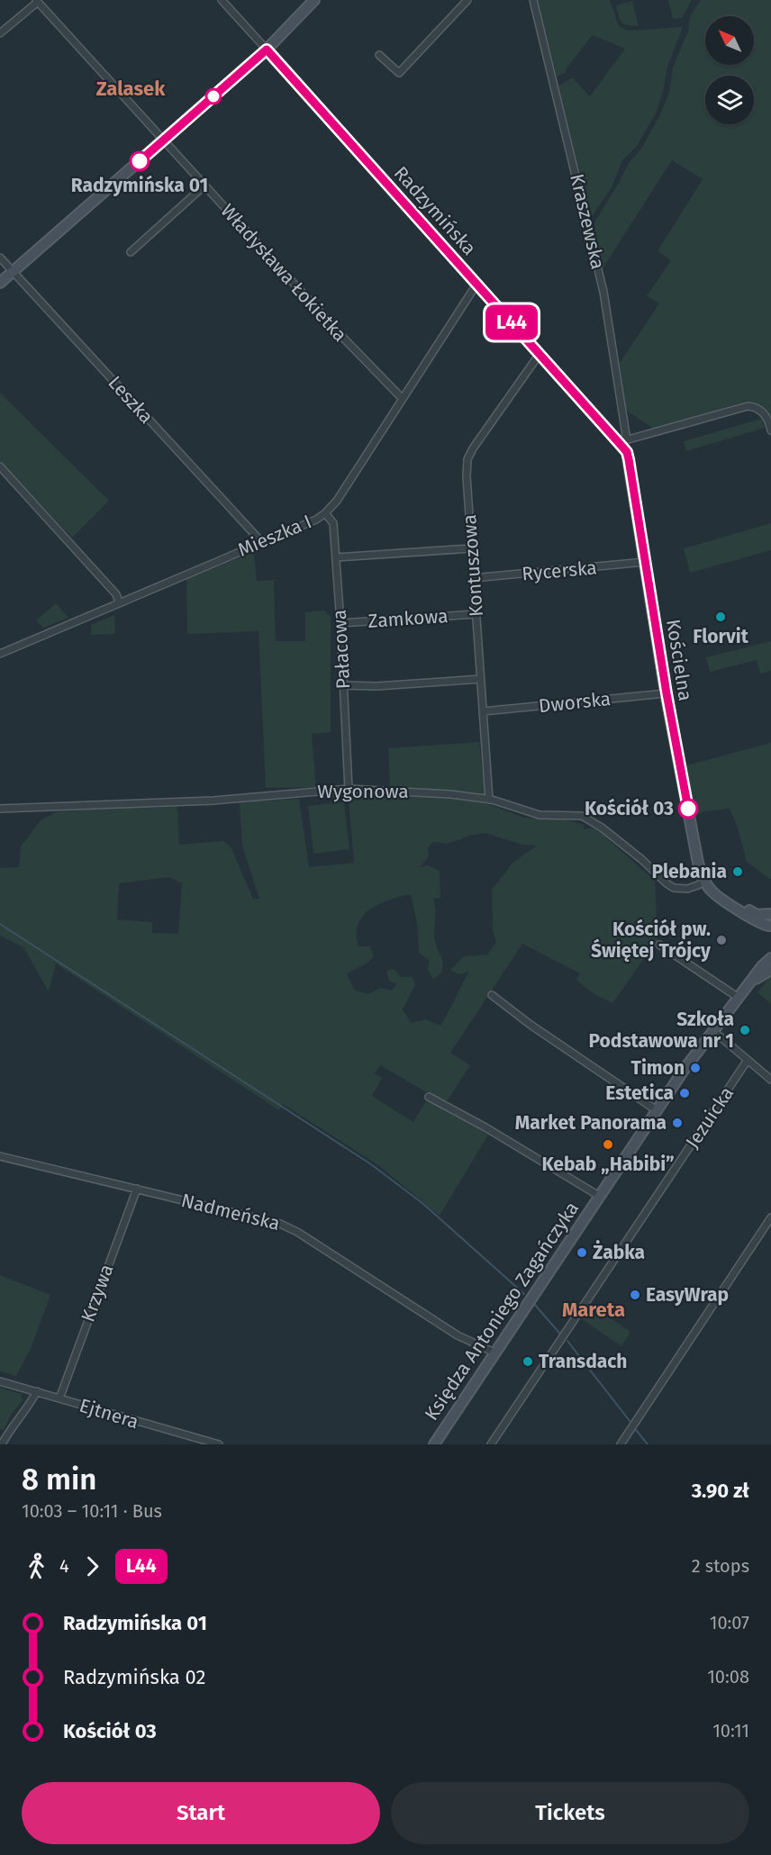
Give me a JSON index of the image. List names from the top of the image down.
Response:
{
  "streets": {
    "street": [
      "Radzymińska",
      "Kraszewska",
      "Władysława Łokietka",
      "Leszka",
      "Mieszka I",
      "Kontuszowa",
      "Rycerska",
      "Zamkowa",
      "Pałacowa",
      "Kościelna",
      "Dworska",
      "Wygonowa",
      "Jezuicka",
      "Nadmeńska",
      "Krzywa",
      "Księdza Antoniego Zagańczyka",
      "Ejtnera"
    ]
  },
  "crossings": [
    ["Radzymińska", "Kraszewska"],
    ["Radzymińska", "Mieszka I"],
    ["Radzymińska", "Kontuszowa"],
    ["Radzymińska", "Kościelna"],
    ["Kraszewska", "Kościelna"],
    ["Władysława Łokietka", "Mieszka I"],
    ["Leszka", "Mieszka I"],
    ["Mieszka I", "Pałacowa"],
    ["Kontuszowa", "Rycerska"],
    ["Kontuszowa", "Zamkowa"],
    ["Kontuszowa", "Dworska"],
    ["Kontuszowa", "Wygonowa"],
    ["Rycerska", "Kościelna"],
    ["Zamkowa", "Pałacowa"],
    ["Pałacowa", "Wygonowa"],
    ["Kościelna", "Dworska"],
    ["Kościelna", "Wygonowa"],
    ["Nadmeńska", "Krzywa"],
    ["Nadmeńska", "Księdza Antoniego Zagańczyka"],
    ["Krzywa", "Ejtnera"]
  ],
  "districts": ["Zalasek", "Mareta"],
  "places": [
    "Radzymińska 01",
    "Florvit",
    "Kościół 03",
    "Plebania",
    "Kościół pw. Świętej Trójcy",
    "Szkoła Podstawowa nr 1",
    "Timon",
    "Estetica",
    "Market Panorama",
    "Kebab „Habibi”",
    "Żabka",
    "EasyWrap",
    "Transdach"
  ],
  "lines": ["bus line L44"],
  "north": "top left",
  "page": {
    "on_map": "L44",
    "heading": ["8 min", "10:03 – 10:11 · Bus", "3.90 zł"],
    "legs": ["4", "L44", "2 stops"],
    "list": [
      {
        "name": "Radzymińska 01",
        "value": "10:07"
      },
      {
        "name": "Radzymińska 02",
        "value": "10:08"
      },
      {
        "name": "Kościół 03",
        "value": "10:11"
      }
    ],
    "buttons": ["Start", "Tickets"]
  }
}
